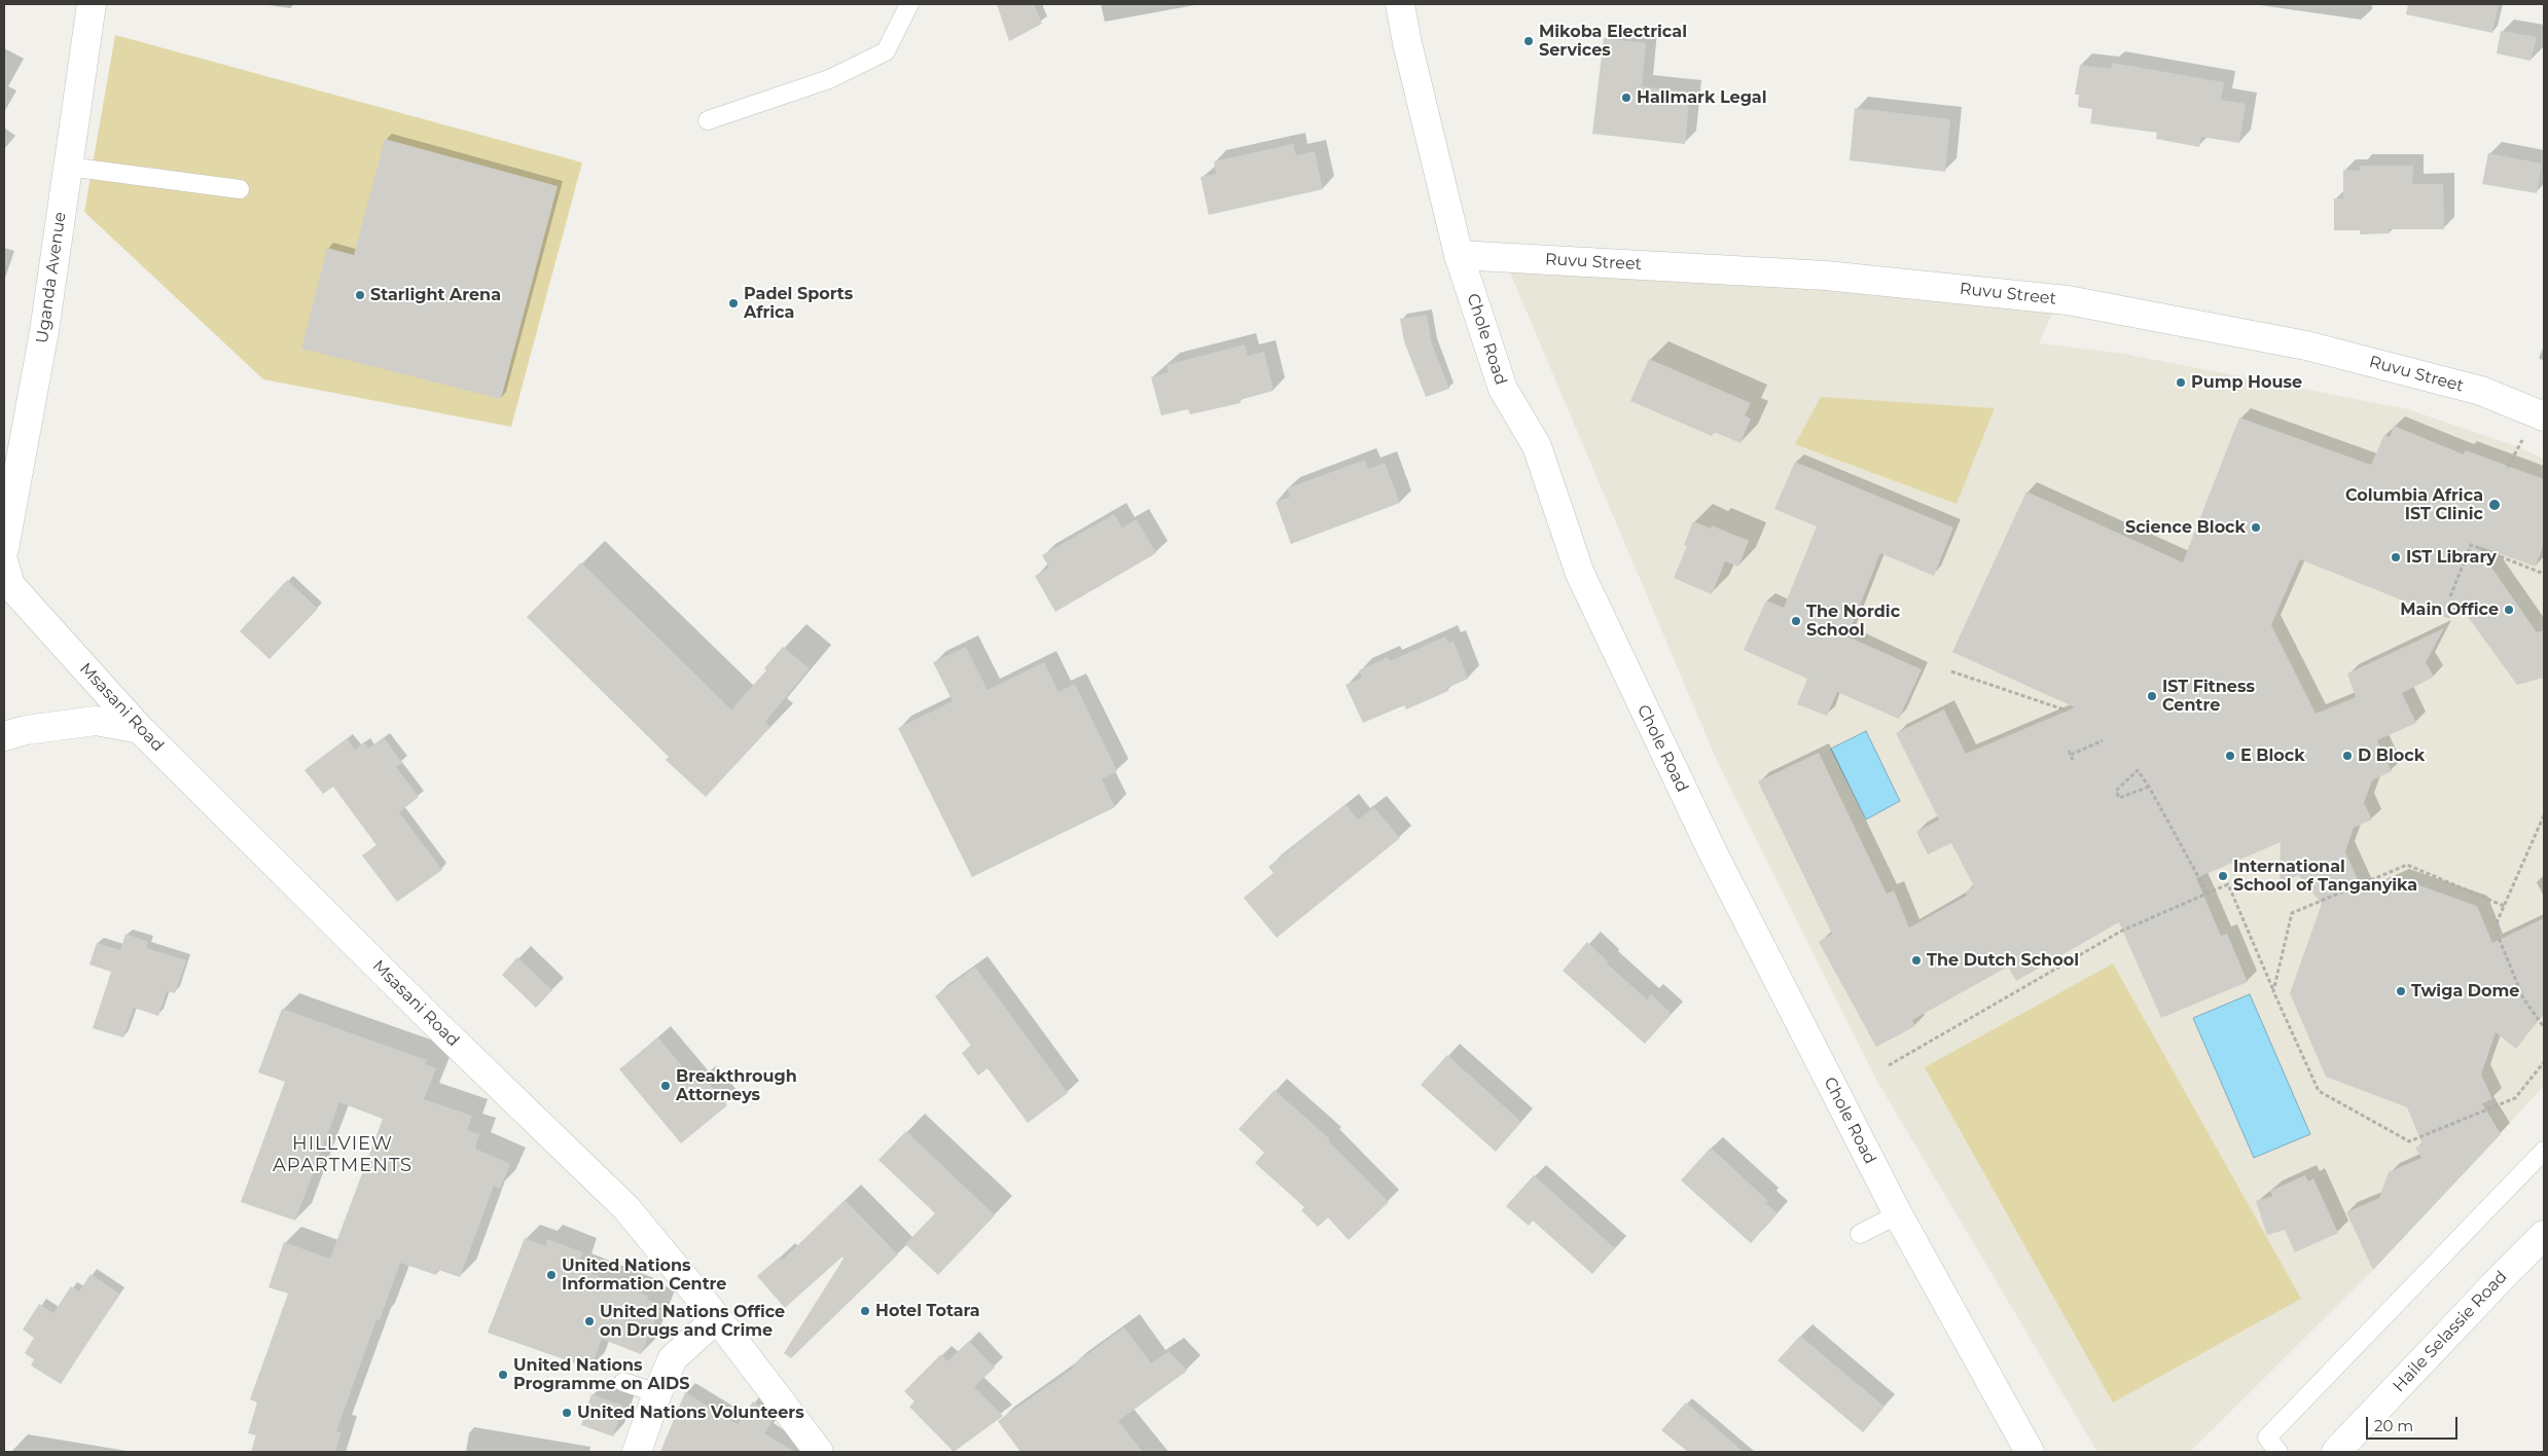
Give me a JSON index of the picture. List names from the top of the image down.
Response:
{
  "streets": {
    "street": [
      "Ruvu Street",
      "Uganda Avenue",
      "Chole Road",
      "Msasani Road",
      "Haile Selassie Road"
    ]
  },
  "crossings": [
    ["Ruvu Street", "Chole Road"]
  ],
  "districts": ["HILLVIEW APARTMENTS"],
  "places": [
    "Mikoba Electrical Services",
    "Hallmark Legal",
    "Starlight Arena",
    "Padel Sports Africa",
    "Pump House",
    "Columbia Africa IST Clinic",
    "Science Block",
    "IST Library",
    "Main Office",
    "The Nordic School",
    "IST Fitness Centre",
    "E Block",
    "D Block",
    "International School of Tanganyika",
    "The Dutch School",
    "Twiga Dome",
    "Breakthrough Attorneys",
    "United Nations Information Centre",
    "Hotel Totara",
    "United Nations Office on Drugs and Crime",
    "United Nations Programme on AIDS",
    "United Nations Volunteers"
  ],
  "scale_bar": "20 m"
}
